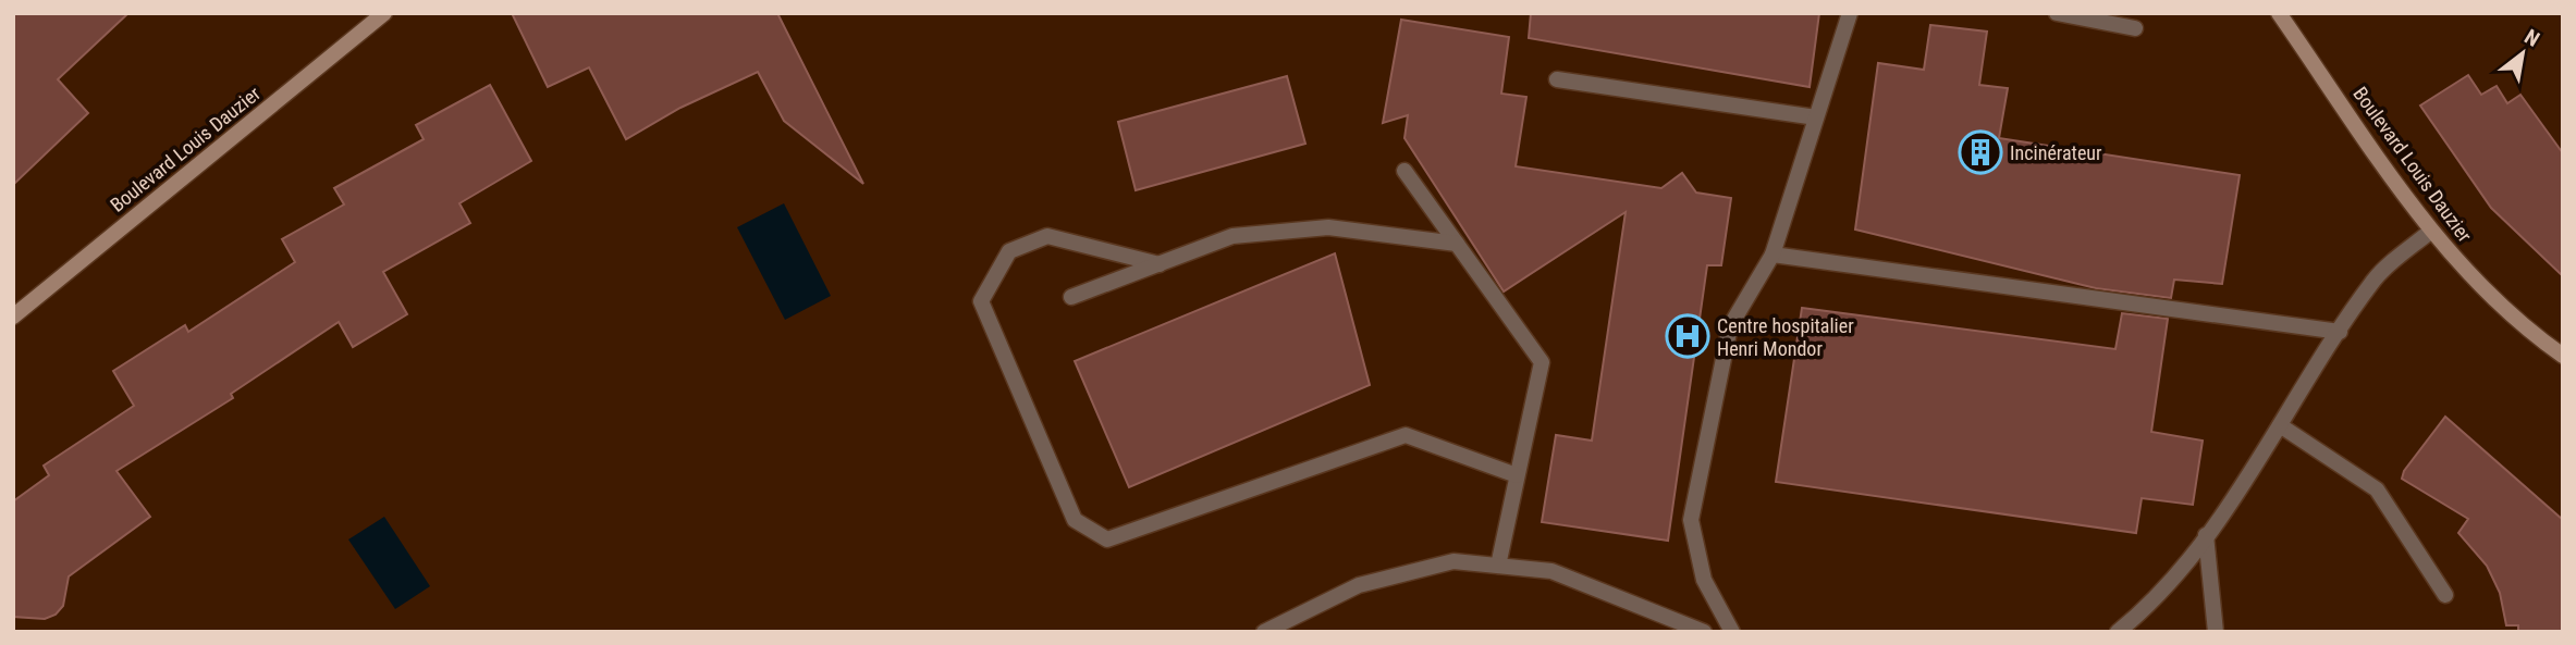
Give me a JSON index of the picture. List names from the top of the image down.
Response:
{
  "streets": {
    "main road": ["Boulevard Louis Dauzier"]
  },
  "places": {
    "building": ["Incinérateur"],
    "hospital": ["Centre hospitalier Henri Mondor"]
  },
  "north": "top right"
}
